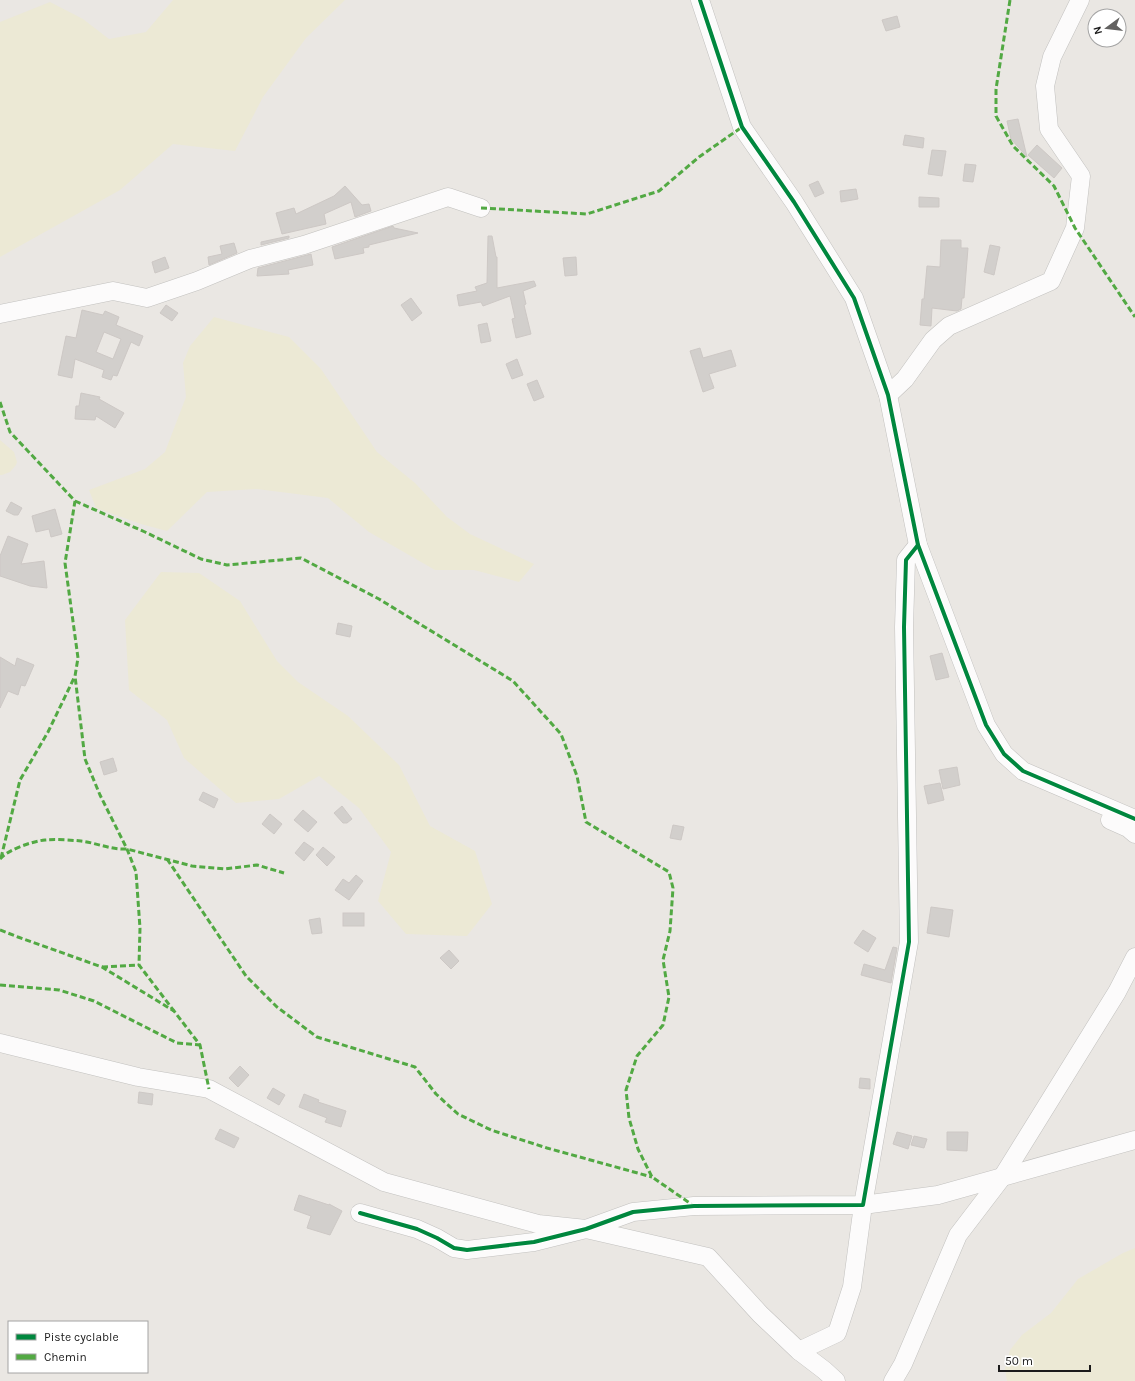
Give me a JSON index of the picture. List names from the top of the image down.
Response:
{
  "legend": ["Piste cyclable", "Chemin"],
  "scale_bar": "50 m",
  "north": "left"
}
